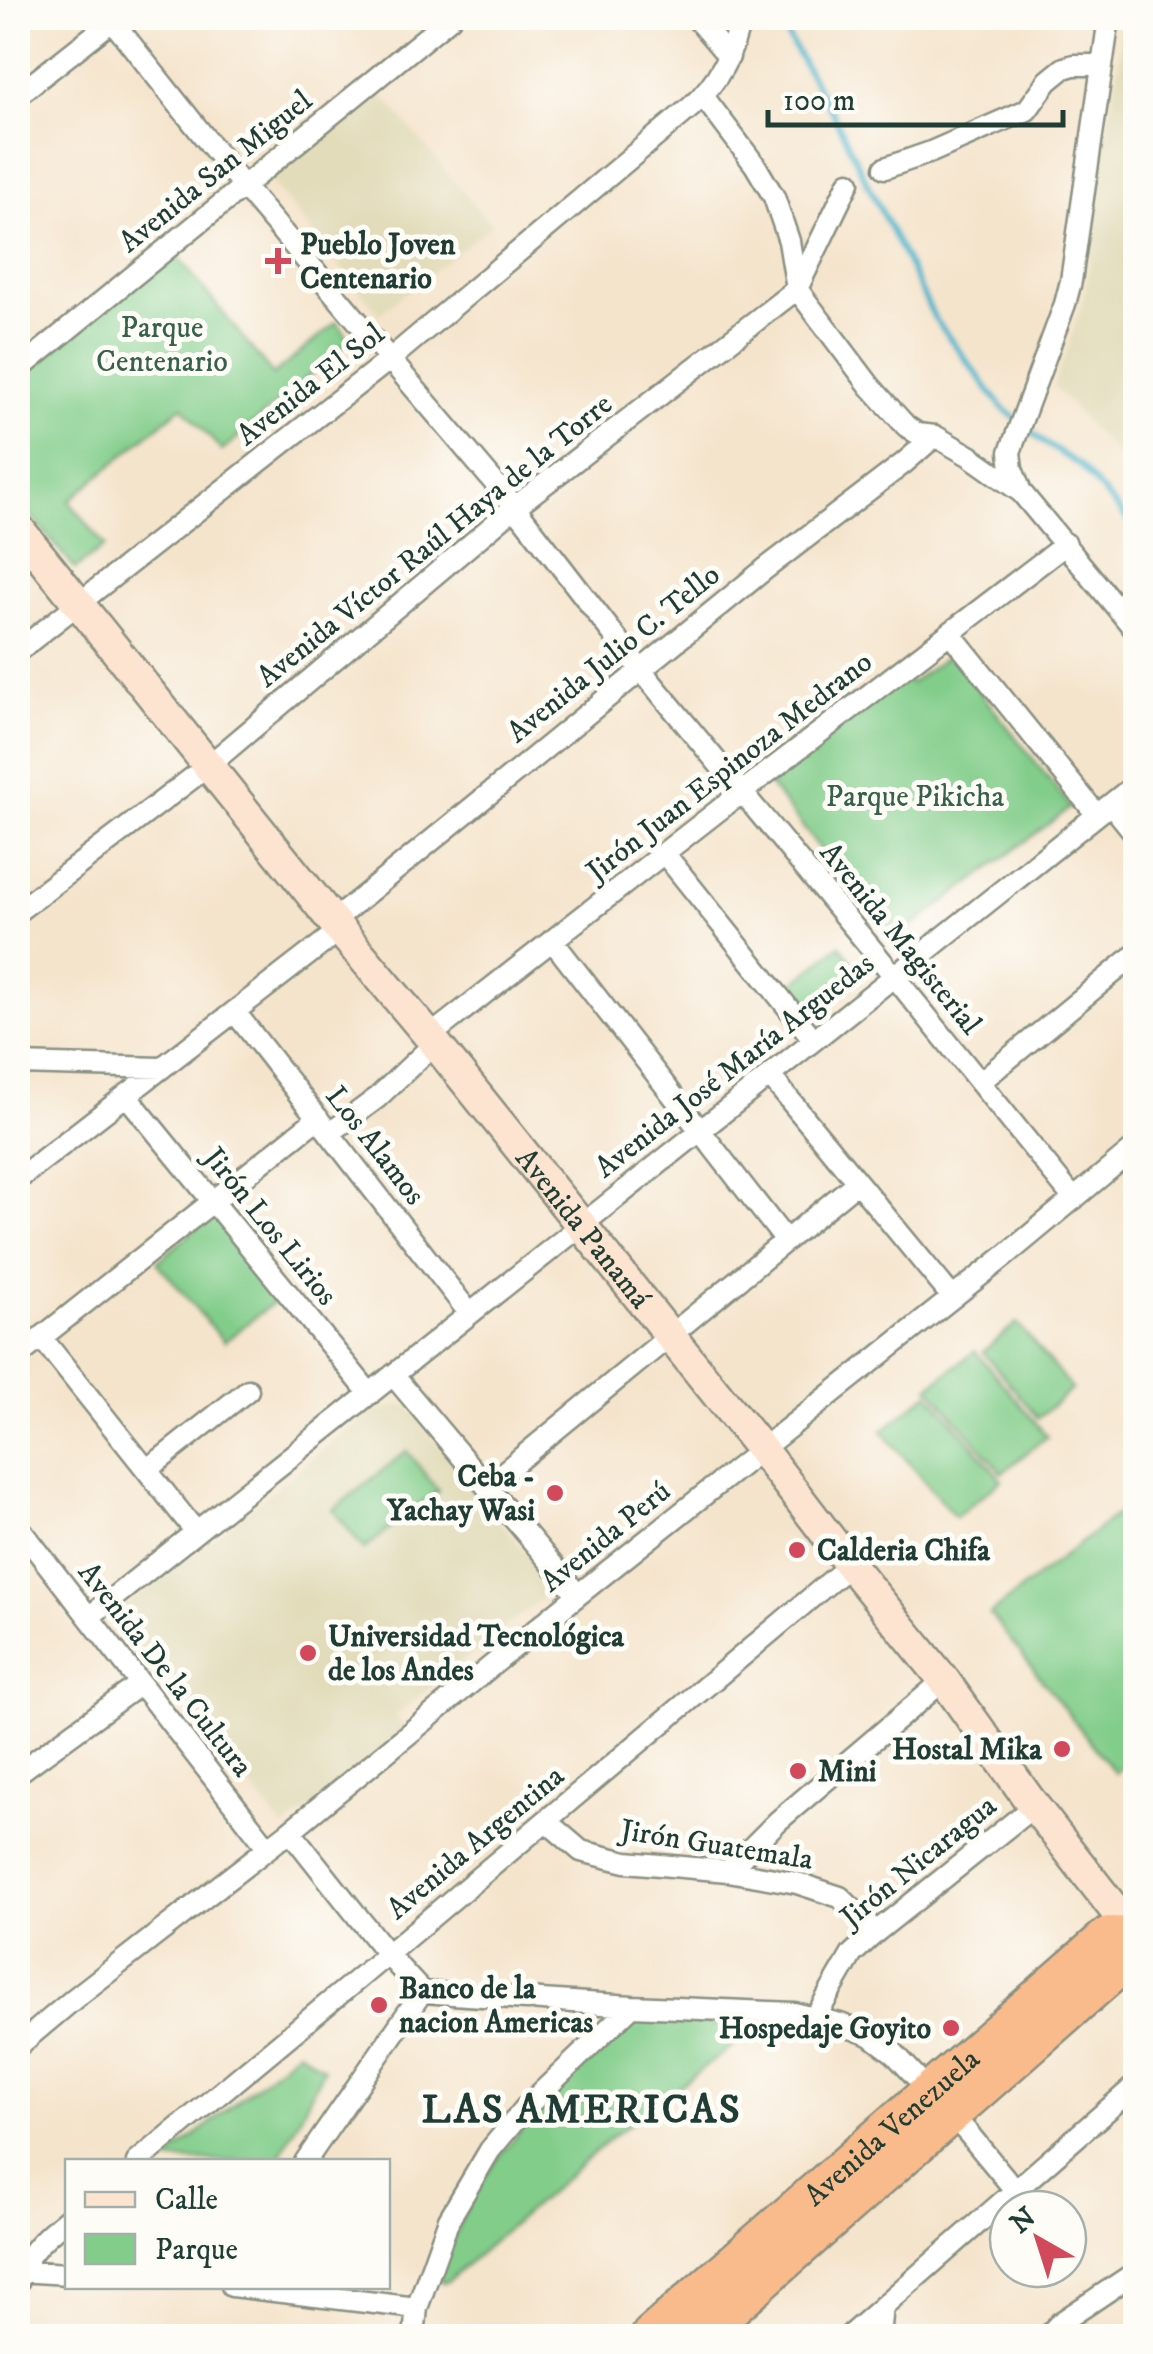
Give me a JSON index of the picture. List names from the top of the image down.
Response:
{
  "streets": {
    "highway": ["Avenida Venezuela"],
    "street": [
      "Avenida San Miguel",
      "Avenida El Sol",
      "Avenida Víctor Raúl Haya de la Torre",
      "Avenida Julio C. Tello",
      "Jirón Juan Espinoza Medrano",
      "Avenida Magisterial",
      "Avenida José María Arguedas",
      "Los Alamos",
      "Jirón Los Lirios",
      "Avenida Panamá",
      "Avenida Perú",
      "Avenida De la Cultura",
      "Avenida Argentina",
      "Jirón Guatemala",
      "Jirón Nicaragua"
    ]
  },
  "crossings": [
    ["Avenida San Miguel", "Avenida Magisterial"],
    ["Avenida El Sol", "Avenida Magisterial"],
    ["Avenida El Sol", "Avenida Panamá"],
    ["Avenida Víctor Raúl Haya de la Torre", "Avenida Magisterial"],
    ["Avenida Víctor Raúl Haya de la Torre", "Avenida Panamá"],
    ["Avenida Julio C. Tello", "Avenida Magisterial"],
    ["Avenida Julio C. Tello", "Los Alamos"],
    ["Avenida Julio C. Tello", "Jirón Los Lirios"],
    ["Avenida Julio C. Tello", "Avenida Panamá"],
    ["Jirón Juan Espinoza Medrano", "Avenida Magisterial"],
    ["Jirón Juan Espinoza Medrano", "Los Alamos"],
    ["Jirón Juan Espinoza Medrano", "Jirón Los Lirios"],
    ["Jirón Juan Espinoza Medrano", "Avenida Panamá"],
    ["Avenida Magisterial", "Avenida José María Arguedas"],
    ["Avenida Magisterial", "Avenida Perú"],
    ["Avenida José María Arguedas", "Los Alamos"],
    ["Avenida José María Arguedas", "Jirón Los Lirios"],
    ["Avenida José María Arguedas", "Avenida Panamá"],
    ["Avenida José María Arguedas", "Avenida De la Cultura"],
    ["Avenida Panamá", "Avenida Perú"],
    ["Avenida Panamá", "Avenida Argentina"],
    ["Avenida Panamá", "Jirón Nicaragua"],
    ["Avenida Panamá", "Avenida Venezuela"],
    ["Avenida Perú", "Avenida De la Cultura"],
    ["Avenida Argentina", "Jirón Guatemala"],
    ["Jirón Guatemala", "Jirón Nicaragua"]
  ],
  "districts": ["LAS AMERICAS"],
  "parks": ["Parque Centenario", "Parque Pikicha"],
  "places": {
    "health": ["Pueblo Joven Centenario"],
    "other": [
      "Ceba - Yachay Wasi",
      "Calderia Chifa",
      "Universidad Tecnológica de los Andes",
      "Hostal Mika",
      "Mini",
      "Banco de la nacion Americas",
      "Hospedaje Goyito"
    ]
  },
  "legend": ["Calle", "Parque"],
  "scale_bar": "100 m",
  "north": "top left"
}
